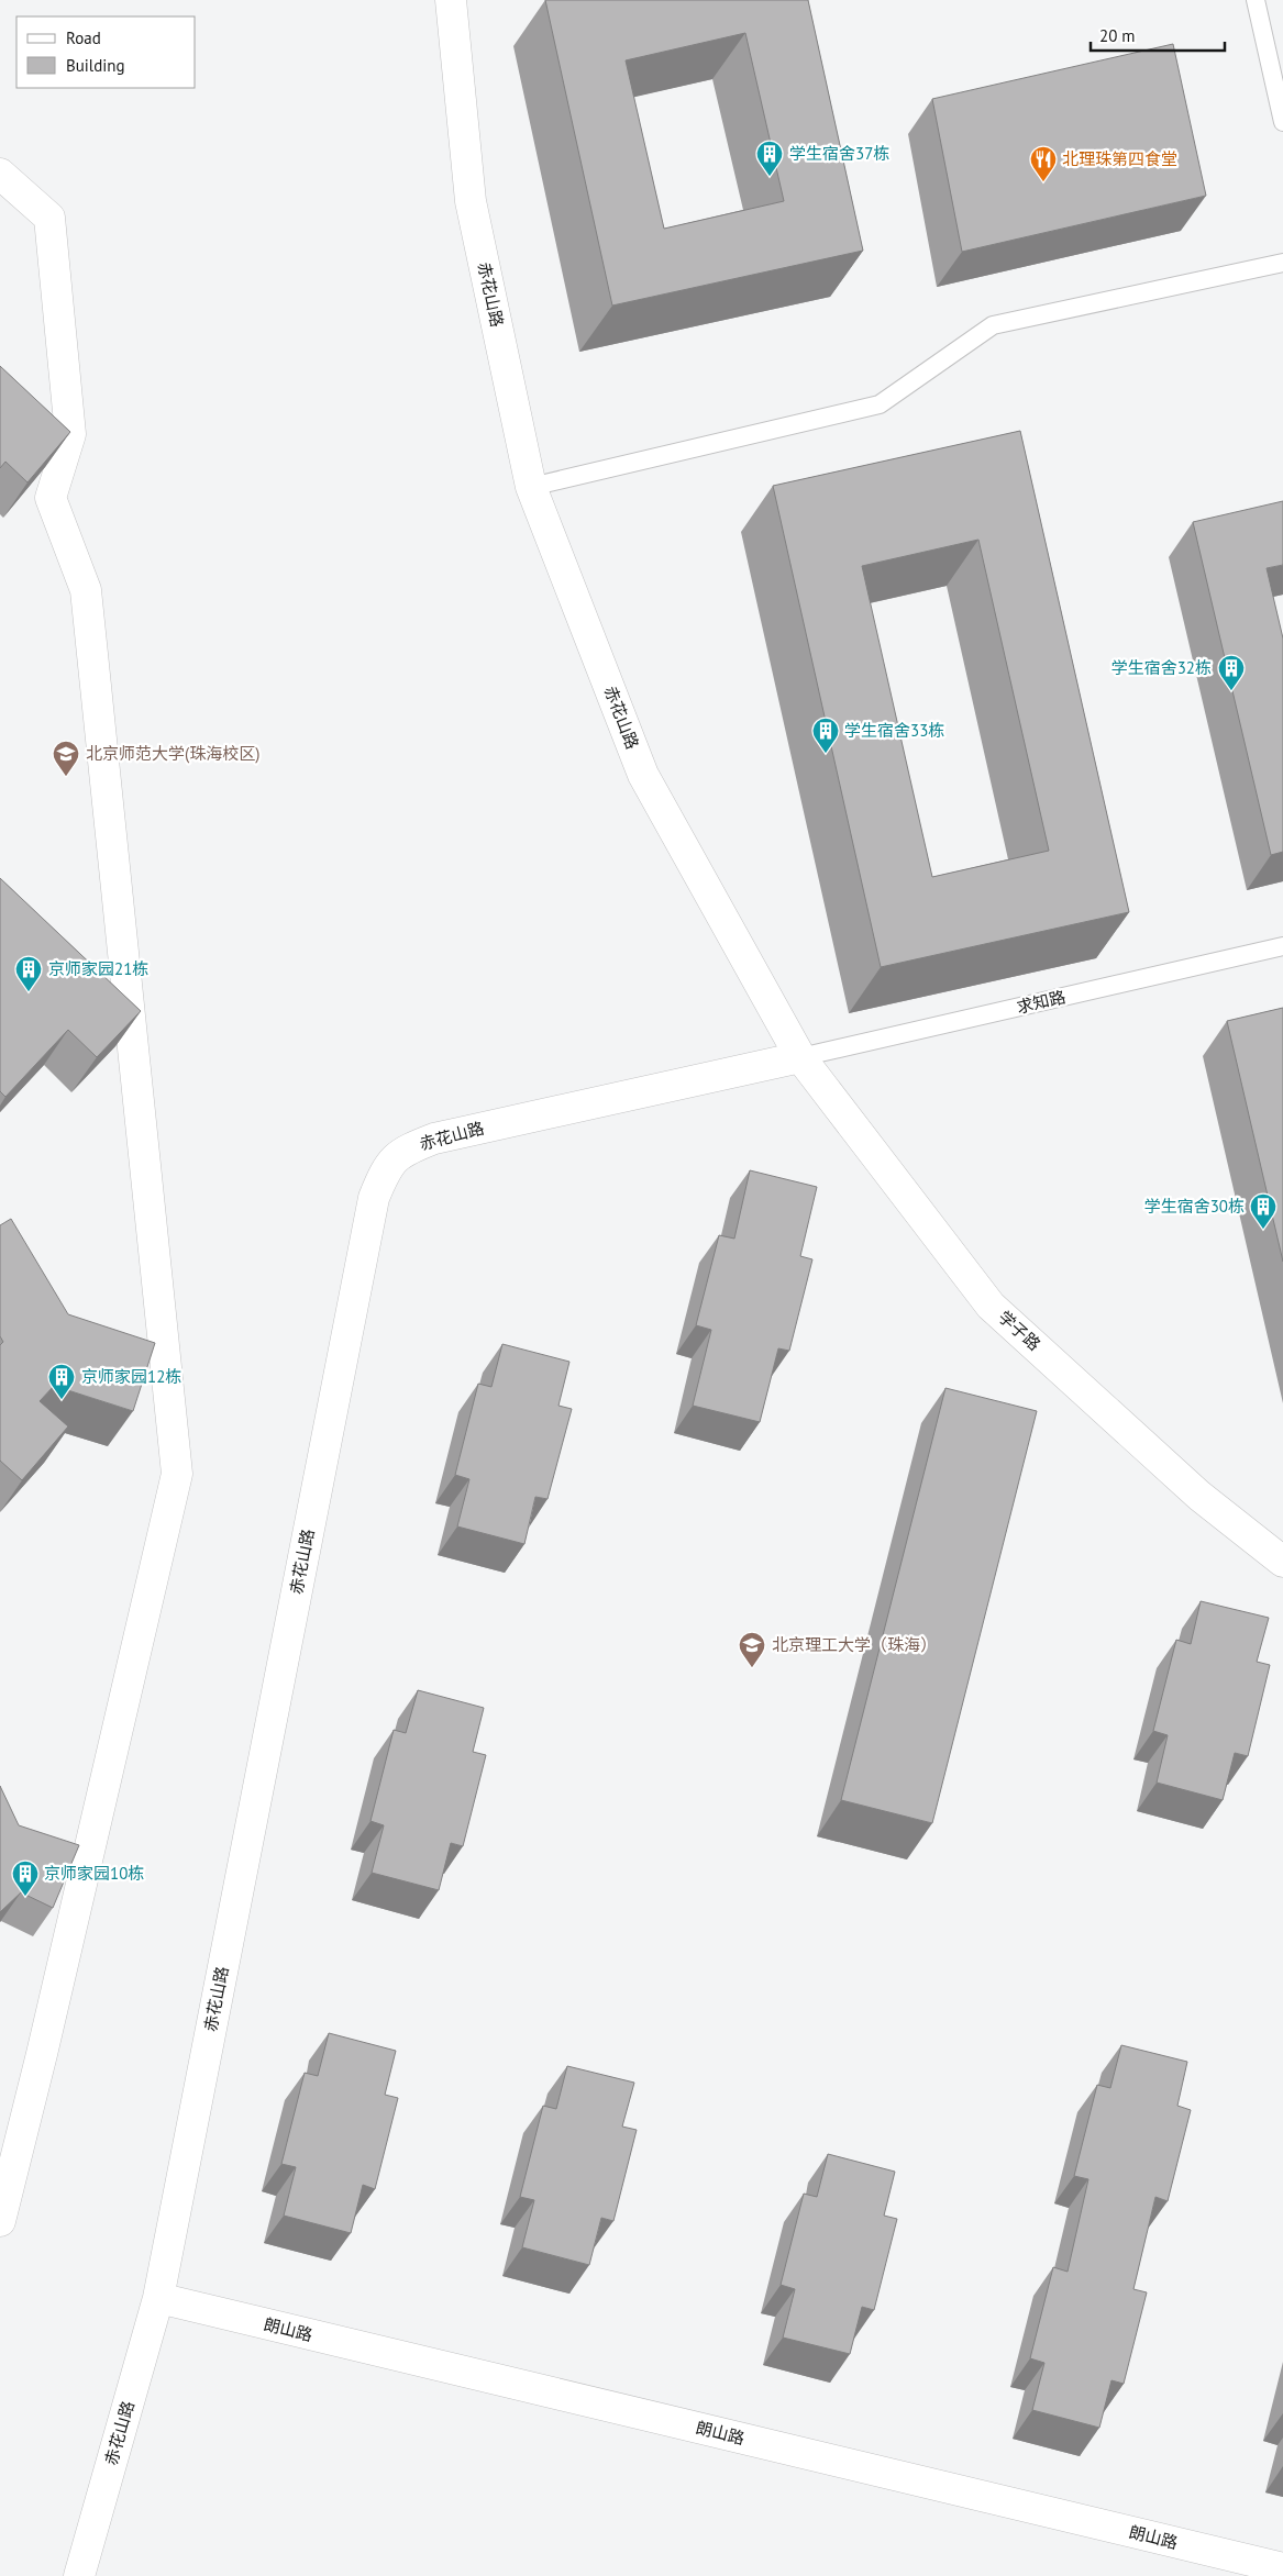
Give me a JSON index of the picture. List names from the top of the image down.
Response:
{
  "streets": {
    "street": ["赤花山路", "学子路", "朗山路"],
    "lane": ["求知路"]
  },
  "crossings": [
    ["赤花山路", "求知路"],
    ["赤花山路", "学子路"],
    ["赤花山路", "朗山路"],
    ["求知路", "学子路"]
  ],
  "places": {
    "building": [
      "学生宿舍37栋",
      "学生宿舍32栋",
      "学生宿舍33栋",
      "京师家园21栋",
      "学生宿舍30栋",
      "京师家园12栋",
      "京师家园10栋"
    ],
    "restaurant": ["北理珠第四食堂"],
    "school or university": ["北京师范大学(珠海校区)", "北京理工大学（珠海）"]
  },
  "legend": ["Road", "Building"],
  "scale_bar": "20 m"
}
